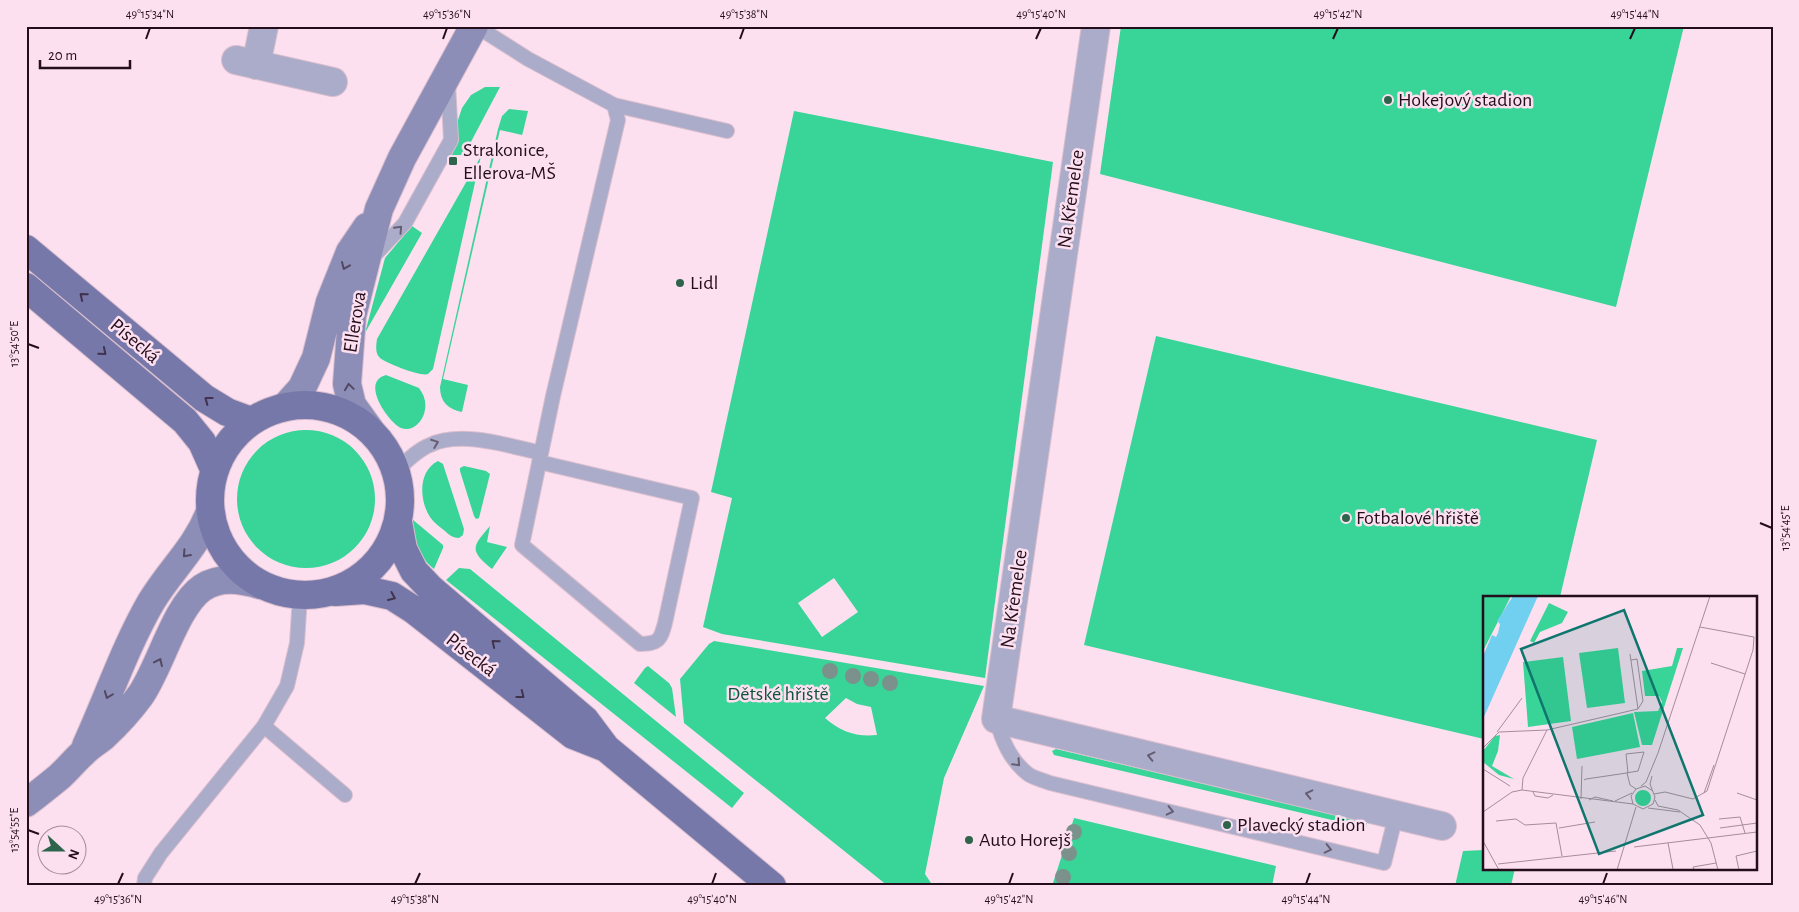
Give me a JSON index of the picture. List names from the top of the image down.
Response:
{
  "streets": {
    "main road": ["Písecká"],
    "street": ["Na Křemelce", "Ellerova"]
  },
  "parks": ["Dětské hřiště"],
  "places": {
    "other": [
      "Hokejový stadion",
      "Lidl",
      "Fotbalové hřiště",
      "Plavecký stadion",
      "Auto Horejš"
    ],
    "transit": ["Strakonice, Ellerova-MŠ"]
  },
  "scale_bar": "20 m",
  "north": "right",
  "coordinates": [
    "49°15'34\"N",
    "49°15'36\"N",
    "49°15'38\"N",
    "49°15'40\"N",
    "49°15'42\"N",
    "49°15'44\"N",
    "13°54'50\"E",
    "13°54'45\"E",
    "13°54'55\"E",
    "49°15'46\"N"
  ]
}
